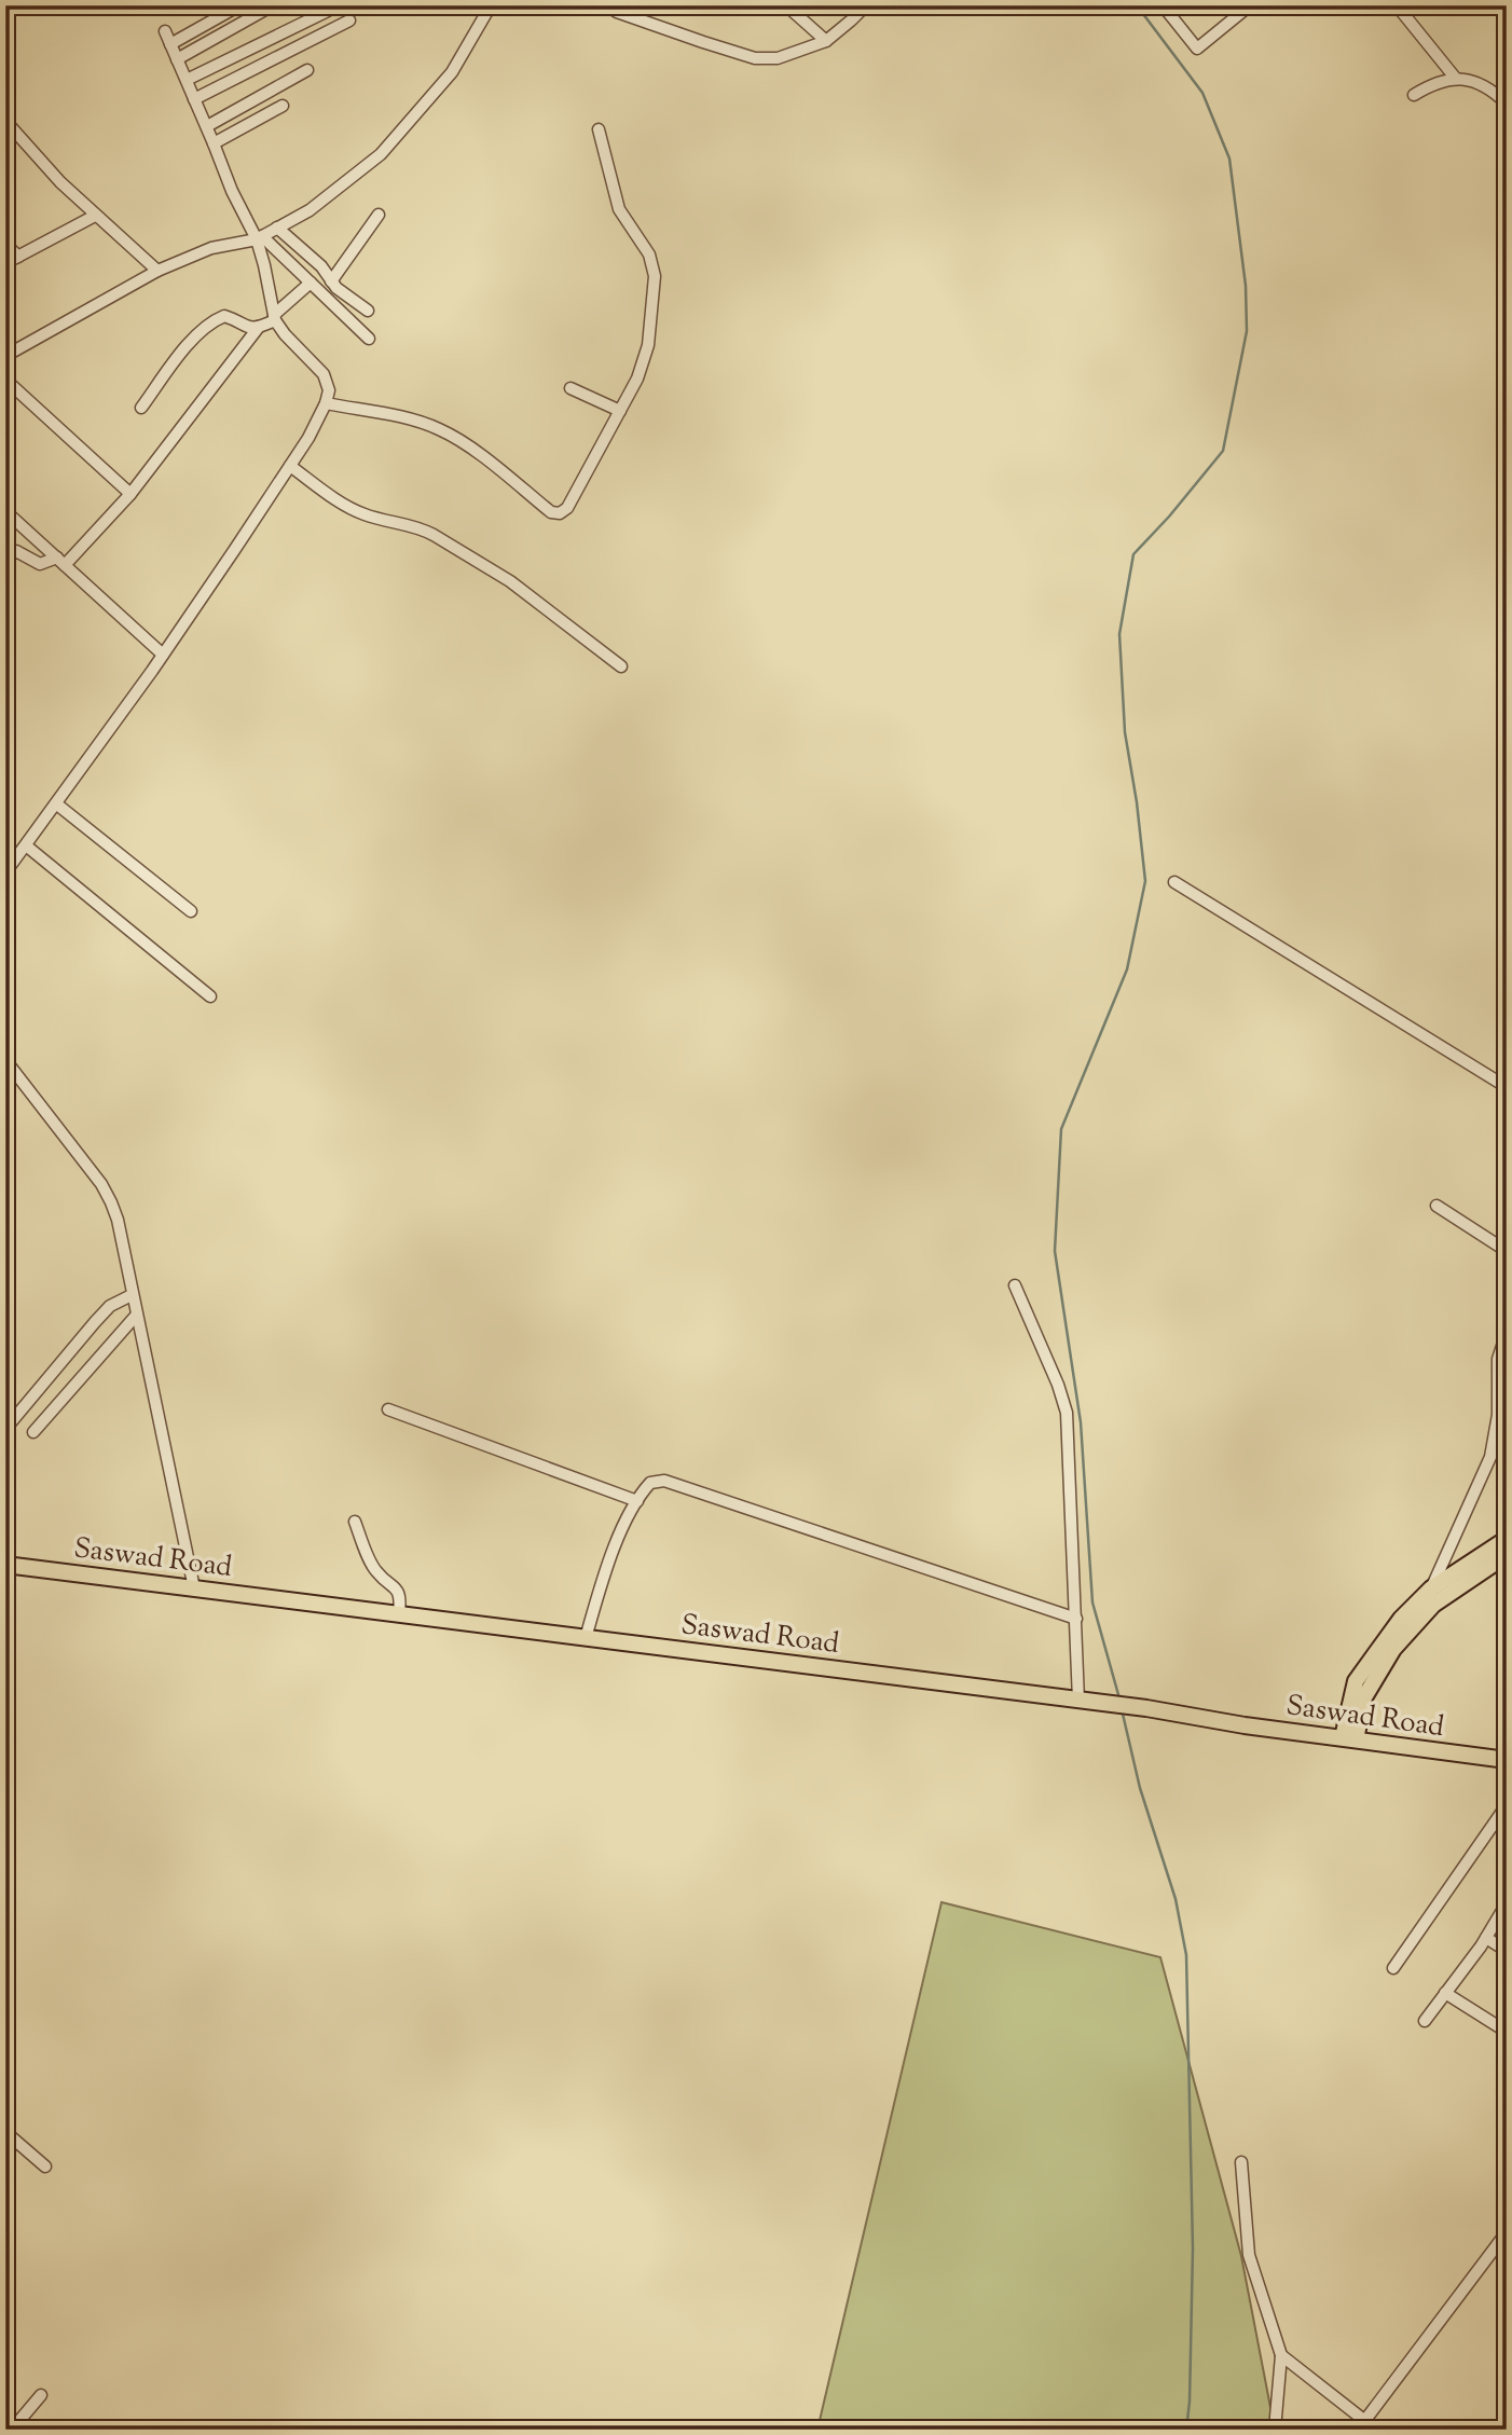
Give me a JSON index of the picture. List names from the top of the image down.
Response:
{
  "streets": {
    "highway": ["Saswad Road"]
  }
}
